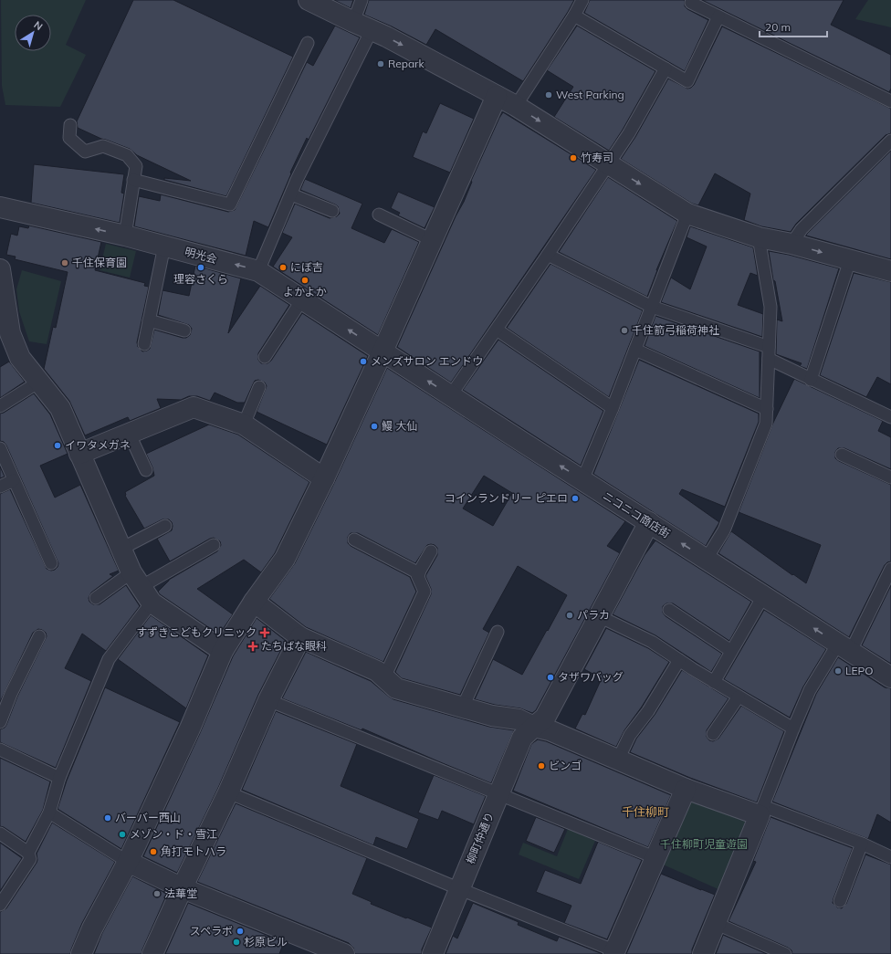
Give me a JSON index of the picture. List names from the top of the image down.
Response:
{
  "streets": {
    "street": ["明光会", "ニコニコ商店街", "柳町仲通り"]
  },
  "crossings": [
    ["明光会", "ニコニコ商店街"],
    ["ニコニコ商店街", "柳町仲通り"]
  ],
  "one_way": ["明光会", "ニコニコ商店街"],
  "districts": ["千住柳町"],
  "parks": ["千住柳町児童遊園"],
  "places": {
    "other": [
      "Repark",
      "West Parking",
      "竹寿司",
      "千住保育園",
      "理容さくら",
      "にぼ吉",
      "よかよか",
      "千住箭弓稲荷神社",
      "メンズサロン エンドウ",
      "鰻 大仙",
      "イワタメガネ",
      "コインランドリー ピエロ",
      "パラカ",
      "LEPO",
      "タザワバッグ",
      "ビンゴ",
      "バーバー西山",
      "メゾン・ド・雪江",
      "角打モトハラ",
      "法華堂",
      "スペラボ",
      "杉原ビル"
    ],
    "health": ["すずきこどもクリニック", "たちばな眼科"]
  },
  "scale_bar": "20 m",
  "north": "top right"
}
